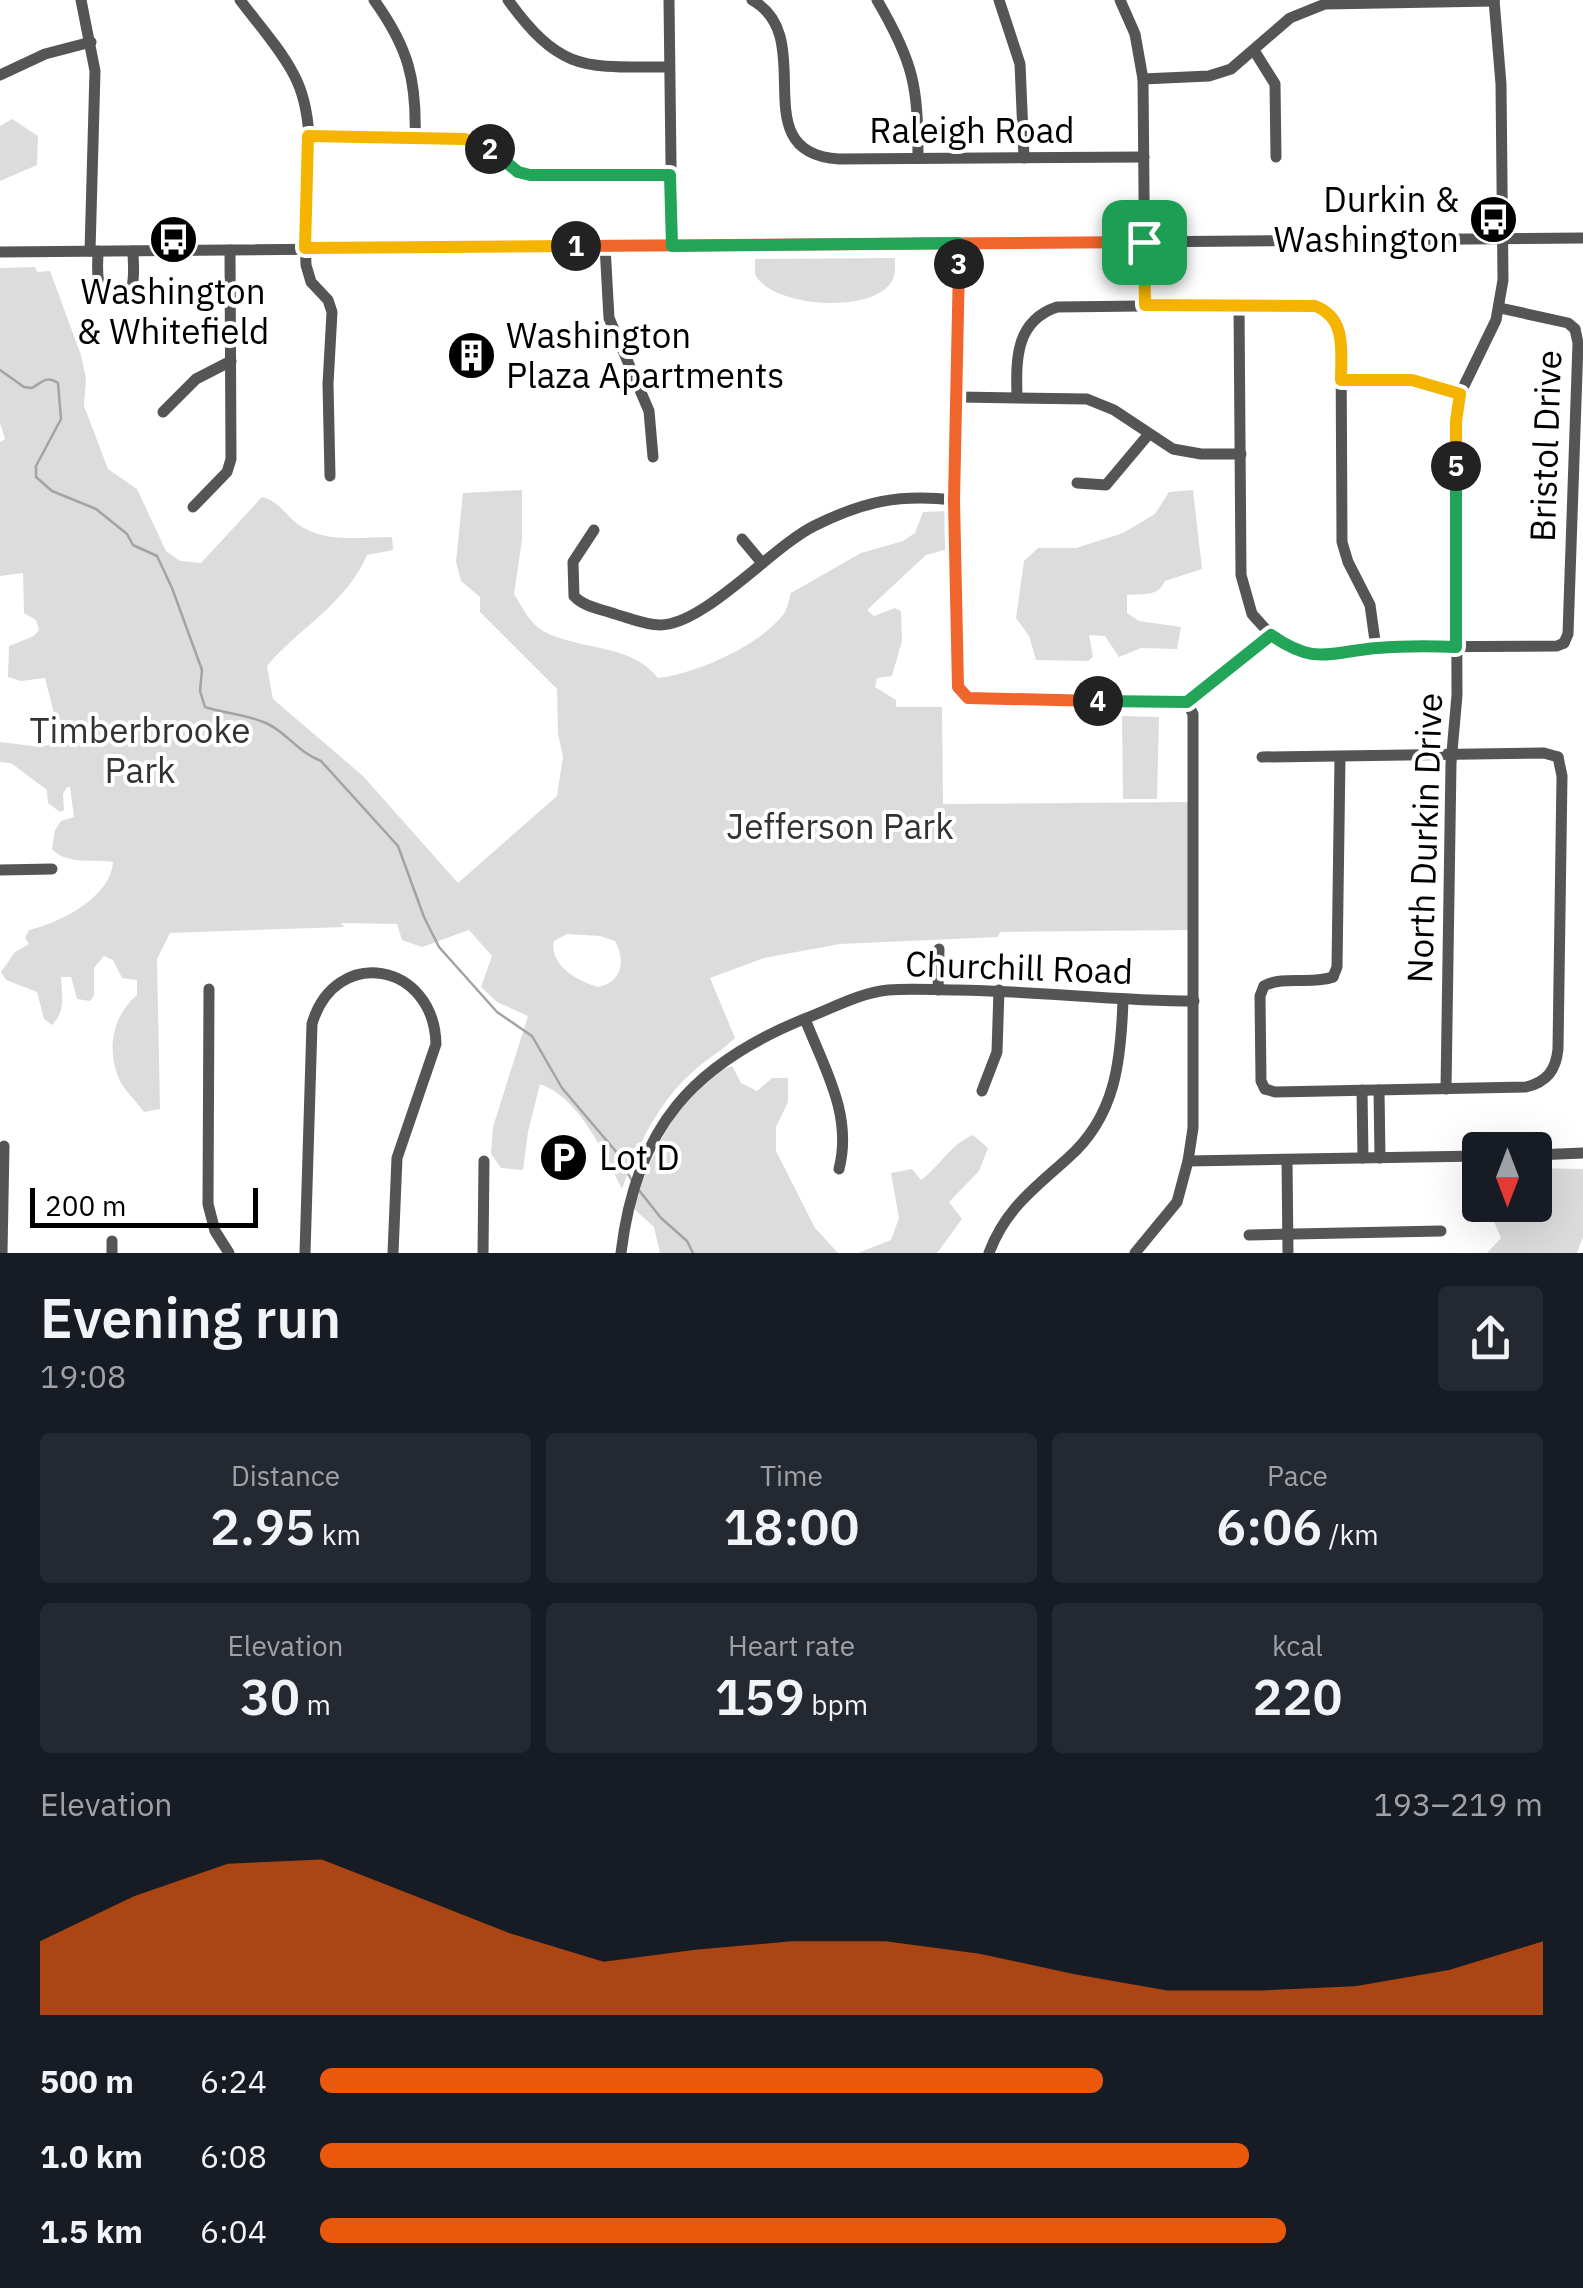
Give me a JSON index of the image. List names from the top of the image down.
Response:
{
  "streets": {
    "street": [
      "Raleigh Road",
      "Bristol Drive",
      "North Durkin Drive",
      "Churchill Road"
    ]
  },
  "crossings": [
    ["Bristol Drive", "North Durkin Drive"]
  ],
  "parks": ["Timberbrooke Park", "Jefferson Park"],
  "places": {
    "bus stop": ["Durkin & Washington", "Washington & Whitefield"],
    "building": ["Washington Plaza Apartments"],
    "parking": ["Lot D"]
  },
  "scale_bar": "200 m",
  "north": "bottom",
  "page": {
    "pins": [
      "2",
      "1",
      "3",
      "5",
      "4"
    ],
    "scale": "200 m",
    "heading": ["Evening run", "19:08"],
    "stats": [
      ["Distance", "2.95 km"],
      ["Time", "18:00"],
      ["Pace", "6:06 /km"],
      ["Elevation", "30 m"],
      ["Heart rate", "159 bpm"],
      ["kcal", "220"]
    ],
    "chart": ["Elevation", "193–219 m"],
    "list": [
      {
        "name": "500 m",
        "note": "6:24"
      },
      {
        "name": "1.0 km",
        "note": "6:08"
      },
      {
        "name": "1.5 km",
        "note": "6:04"
      }
    ]
  }
}
